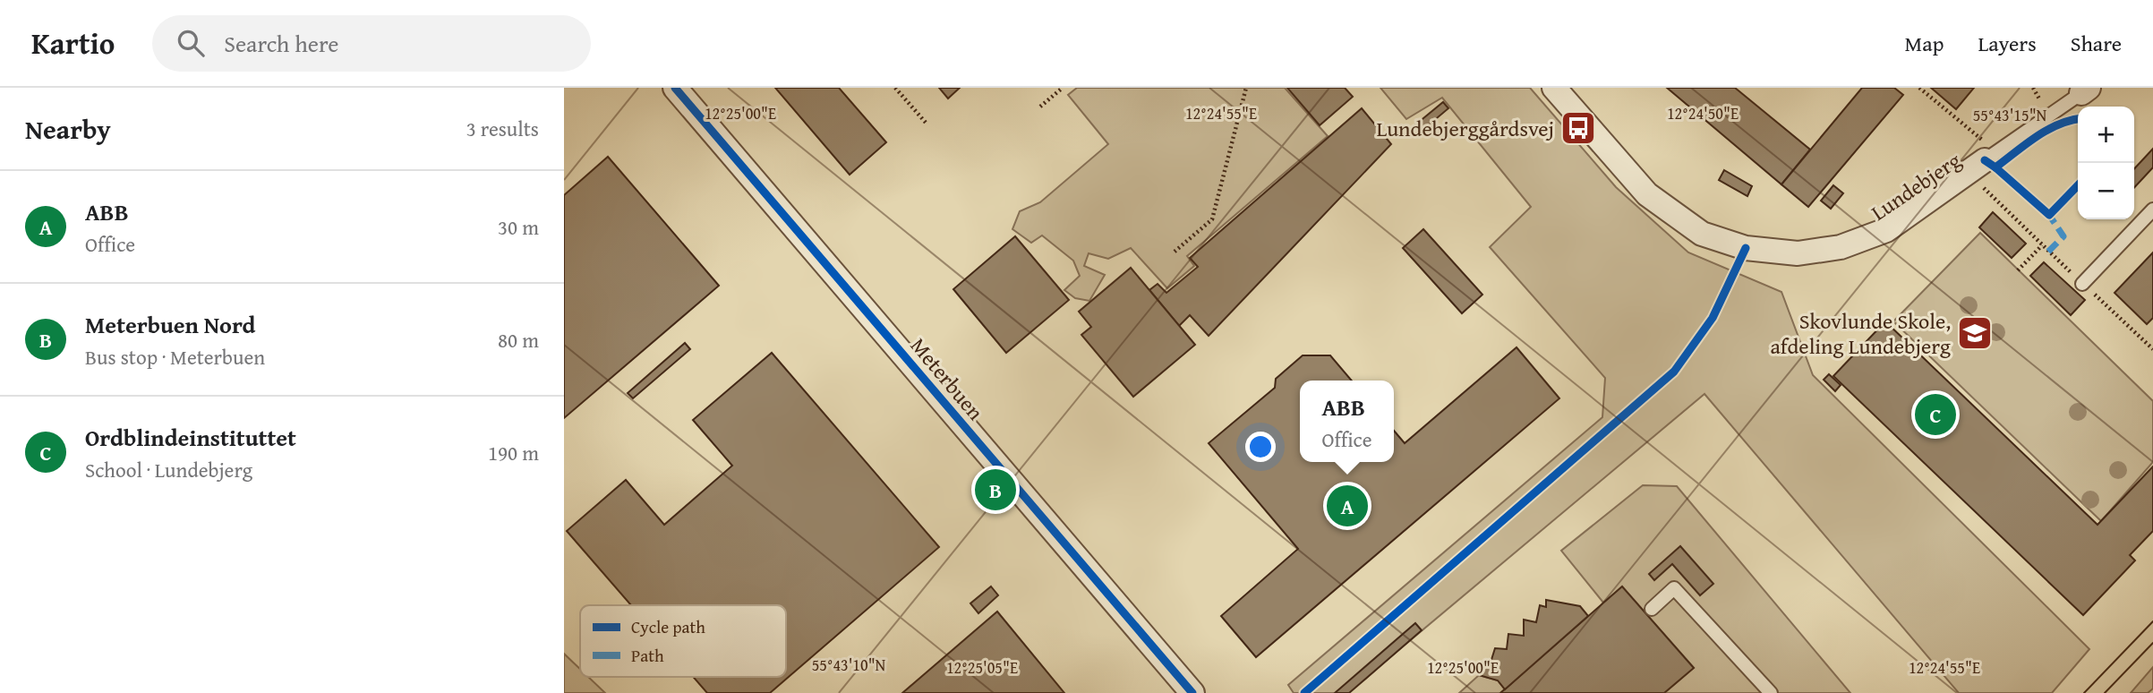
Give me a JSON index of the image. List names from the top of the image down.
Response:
{
  "streets": {
    "street": ["Lundebjerg", "Meterbuen"]
  },
  "places": {
    "bus stop": ["Lundebjerggårdsvej"],
    "school or university": ["Skovlunde Skole, afdeling Lundebjerg"]
  },
  "legend": ["Cycle path", "Path"],
  "page": {
    "header": "Kartio",
    "search": "Search here",
    "nav": ["Map", "Layers", "Share"],
    "heading": ["Nearby", "3 results"],
    "map_buttons": ["+", "−"],
    "list": [
      {
        "mark": "A",
        "name": "ABB",
        "note": "Office",
        "value": "30 m"
      },
      {
        "mark": "B",
        "name": "Meterbuen Nord",
        "note": "Bus stop · Meterbuen",
        "value": "80 m"
      },
      {
        "mark": "C",
        "name": "Ordblindeinstituttet",
        "note": "School · Lundebjerg",
        "value": "190 m"
      }
    ],
    "popup": ["ABB", "Office"],
    "pins": ["C", "B", "A"]
  },
  "coordinates": [
    "12°25'00\"E",
    "12°24'55\"E",
    "12°24'50\"E",
    "55°43'15\"N",
    "55°43'10\"N",
    "12°25'05\"E"
  ]
}
